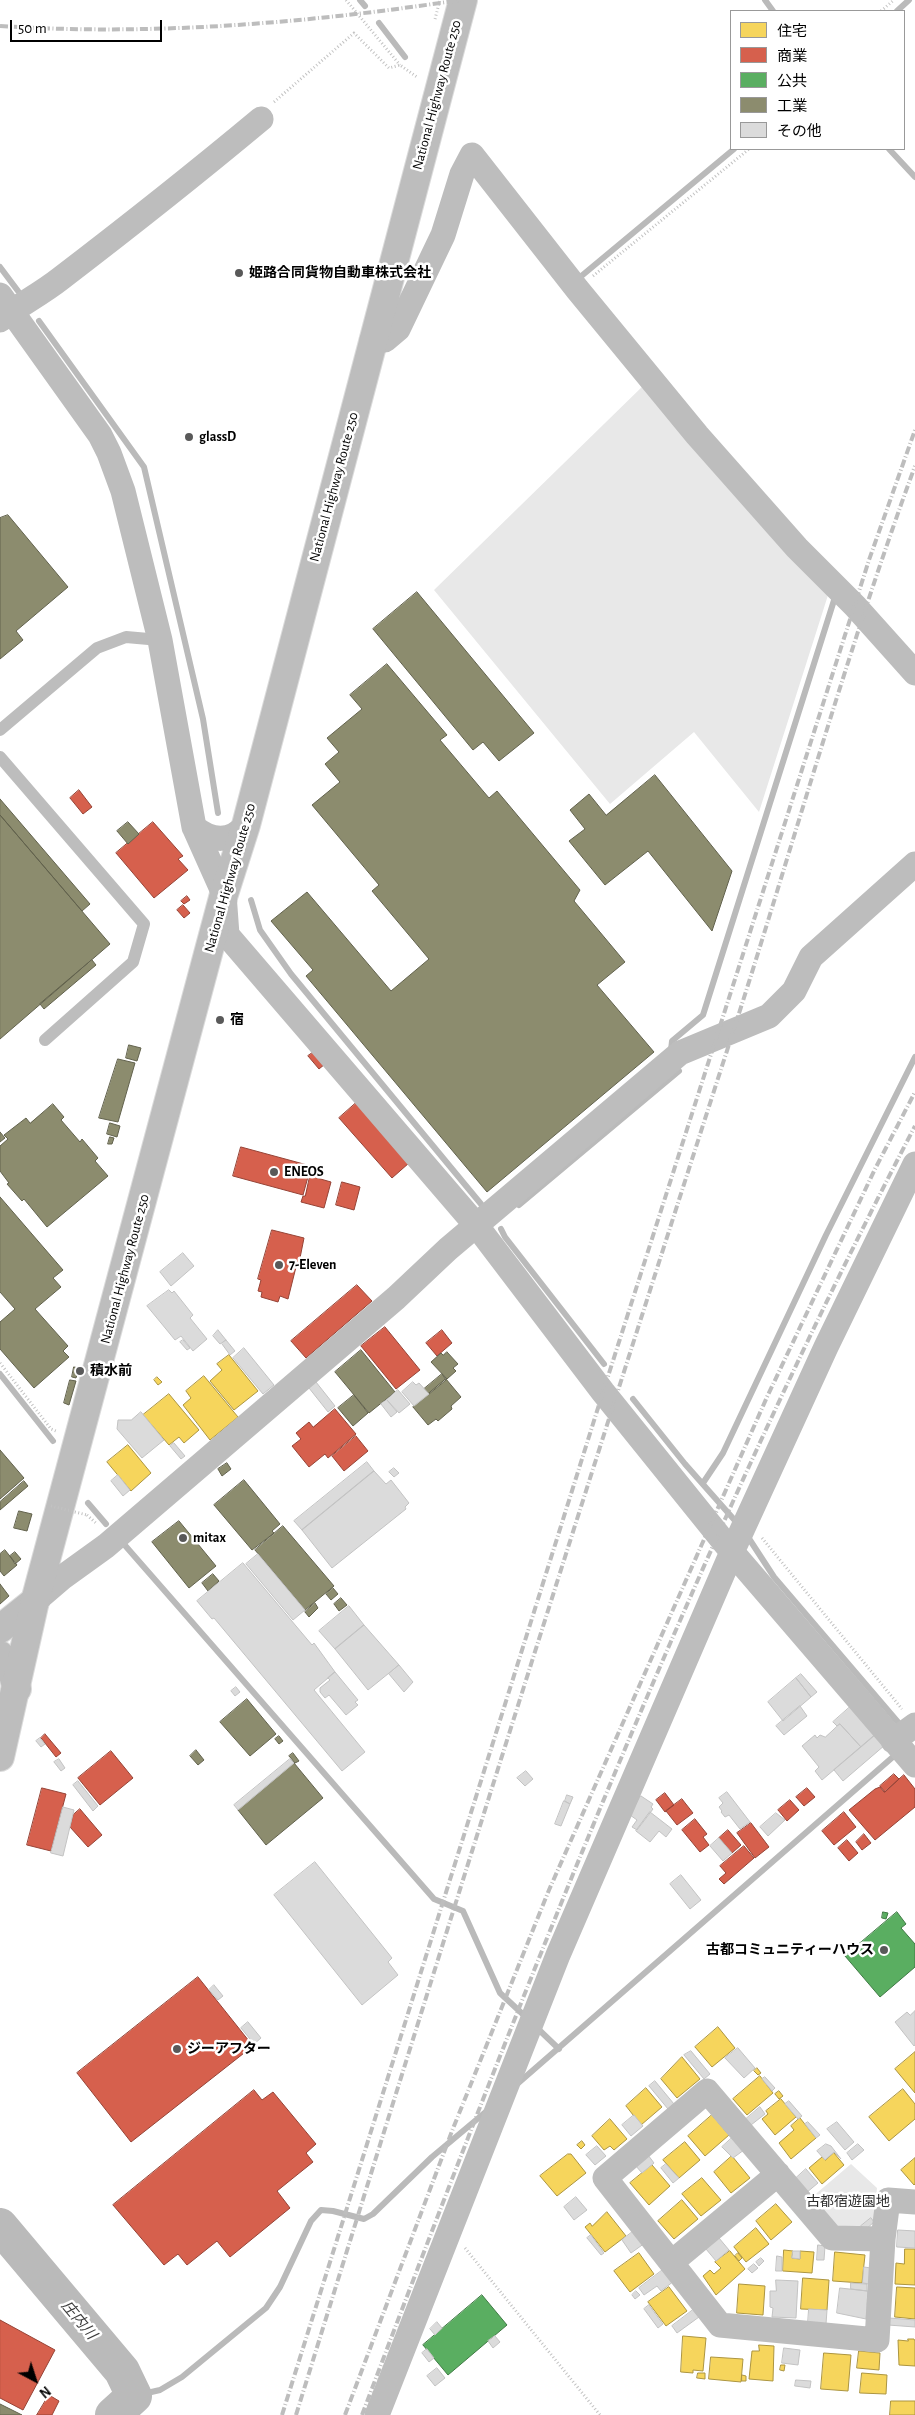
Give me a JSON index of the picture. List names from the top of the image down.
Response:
{
  "streets": {
    "main road": ["National Highway Route 250"]
  },
  "water": ["庄内川"],
  "parks": ["古都宿遊園地"],
  "places": [
    "姫路合同貨物自動車株式会社",
    "glassD",
    "宿",
    "ENEOS",
    "7-Eleven",
    "積水前",
    "mitax",
    "古都コミュニティーハウス",
    "ジーアフター"
  ],
  "legend": [
    "住宅",
    "商業",
    "公共",
    "工業",
    "その他"
  ],
  "scale_bar": "50 m",
  "north": "bottom right"
}
